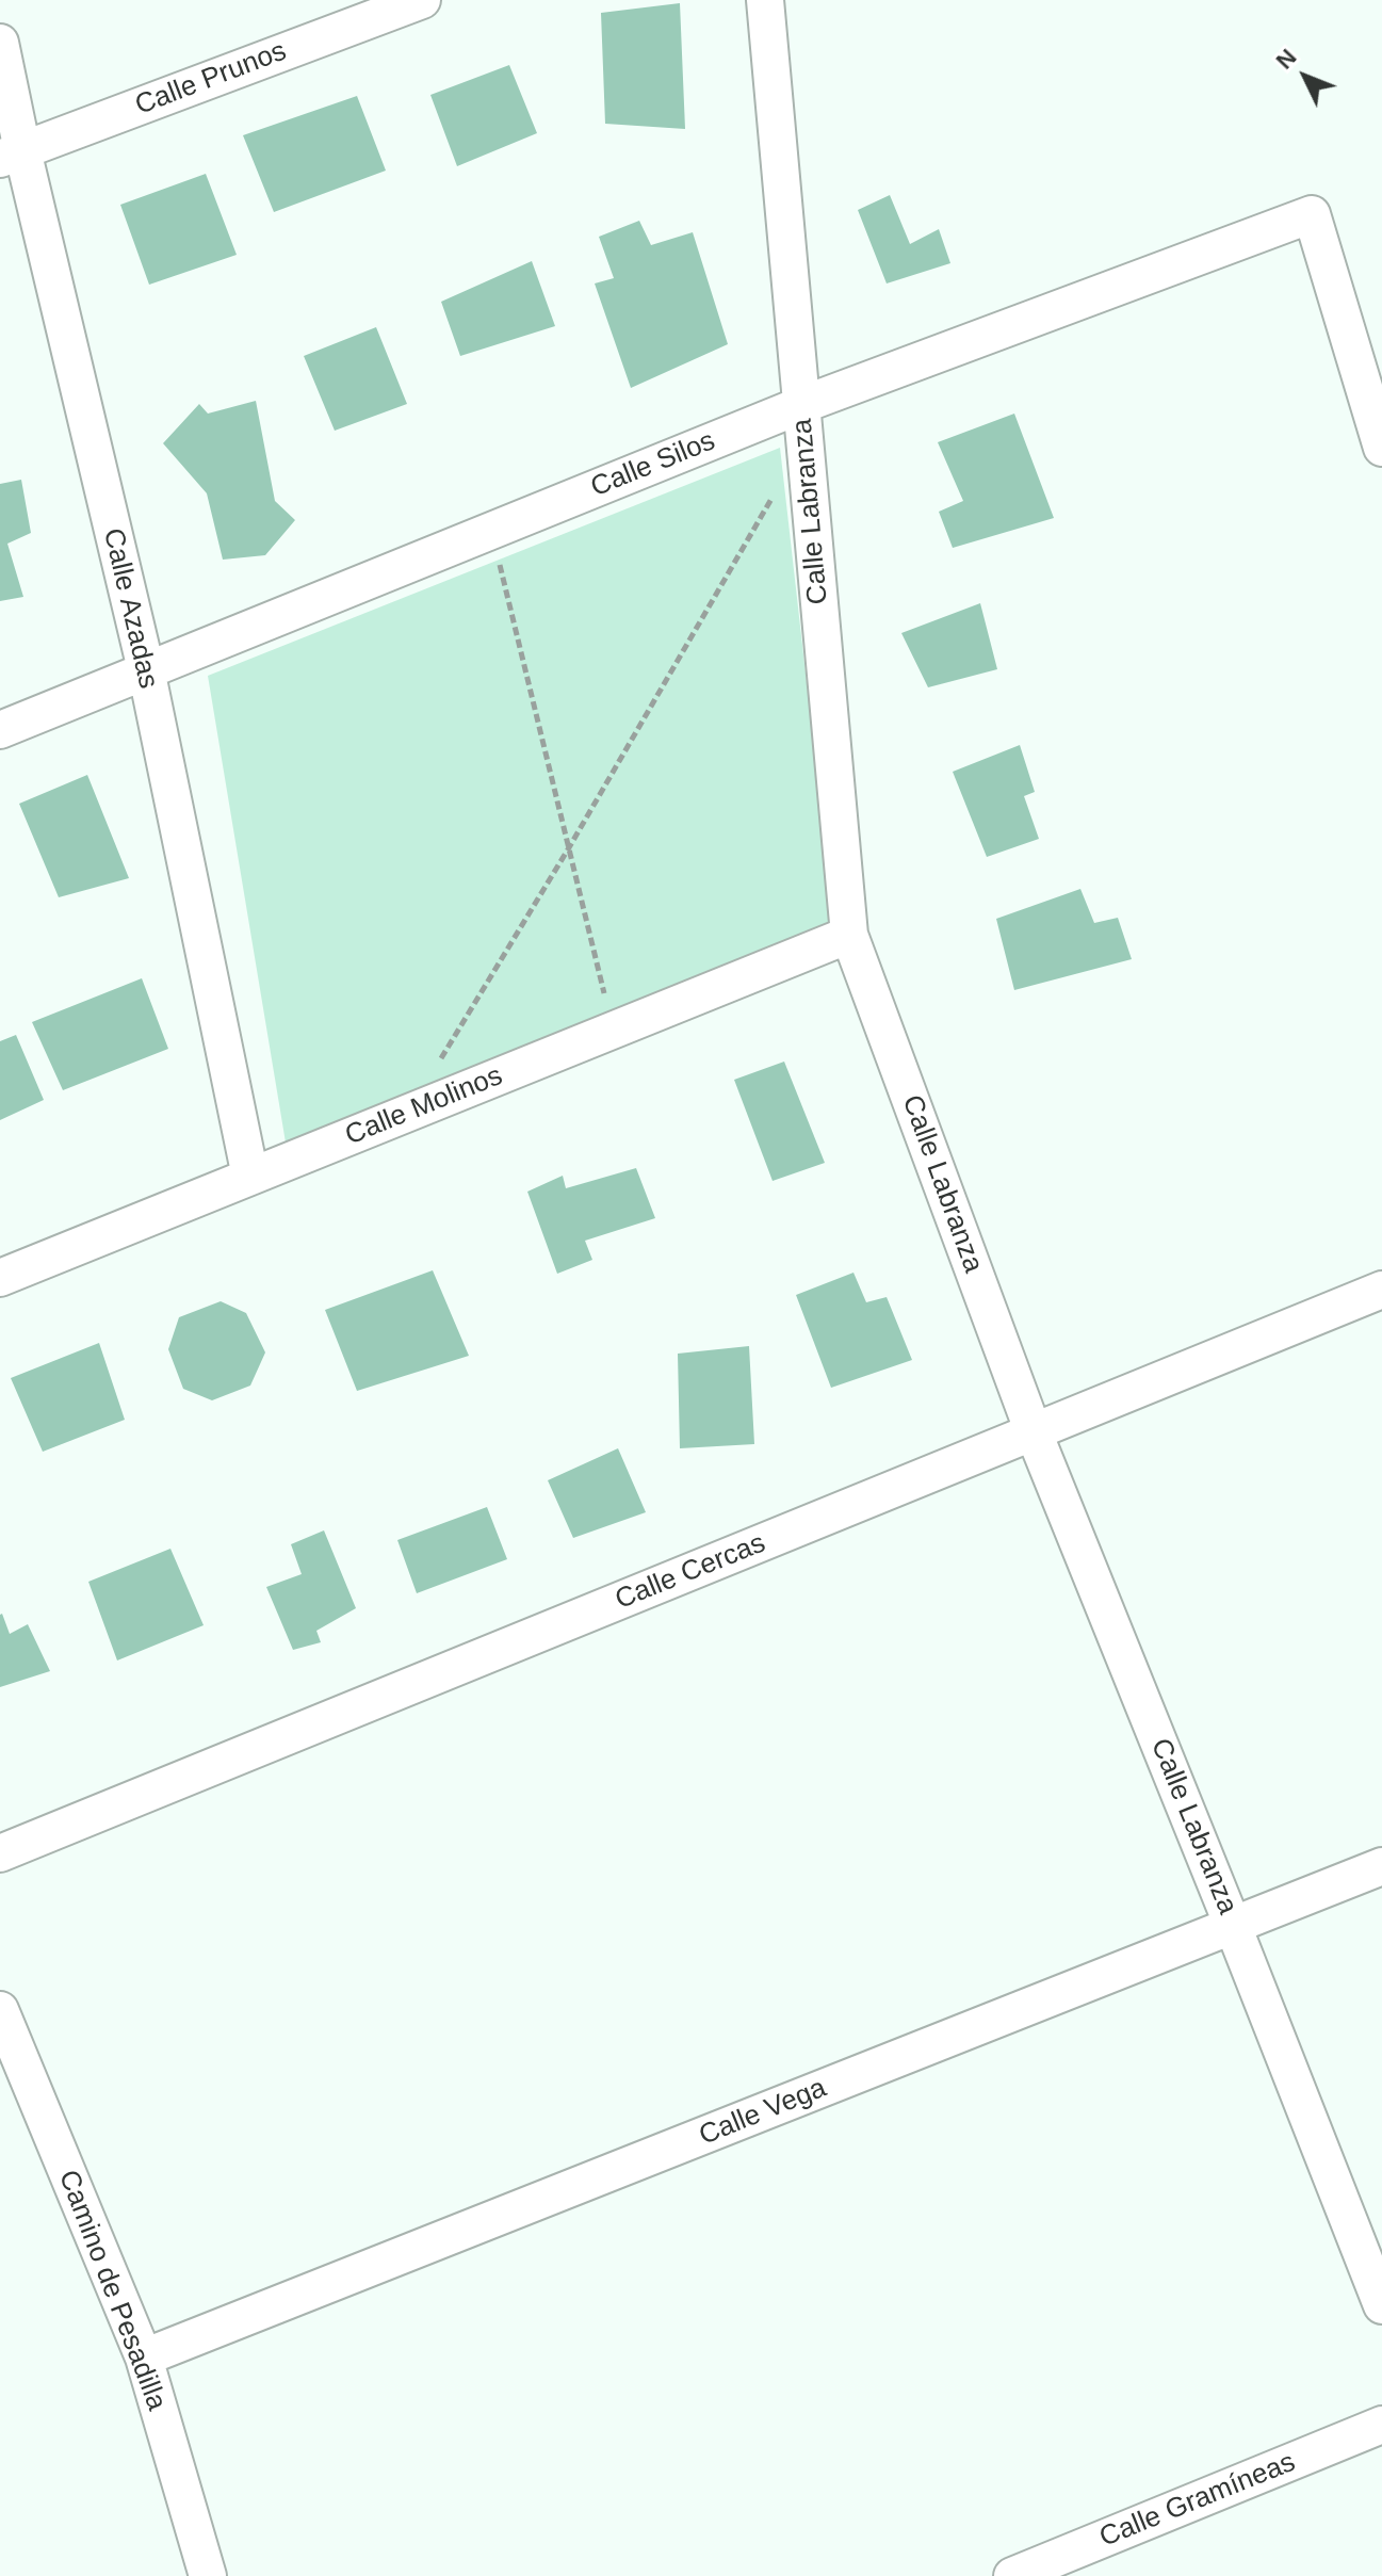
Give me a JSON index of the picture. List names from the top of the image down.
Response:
{
  "streets": {
    "street": [
      "Calle Prunos",
      "Calle Silos",
      "Calle Labranza",
      "Calle Azadas",
      "Calle Molinos",
      "Calle Cercas",
      "Calle Vega",
      "Camino de Pesadilla",
      "Calle Gramíneas"
    ]
  },
  "crossings": [
    ["Calle Prunos", "Calle Azadas"],
    ["Calle Silos", "Calle Labranza"],
    ["Calle Silos", "Calle Azadas"],
    ["Calle Labranza", "Calle Molinos"],
    ["Calle Labranza", "Calle Cercas"],
    ["Calle Labranza", "Calle Vega"],
    ["Calle Azadas", "Calle Molinos"],
    ["Calle Vega", "Camino de Pesadilla"]
  ],
  "north": "top left"
}
